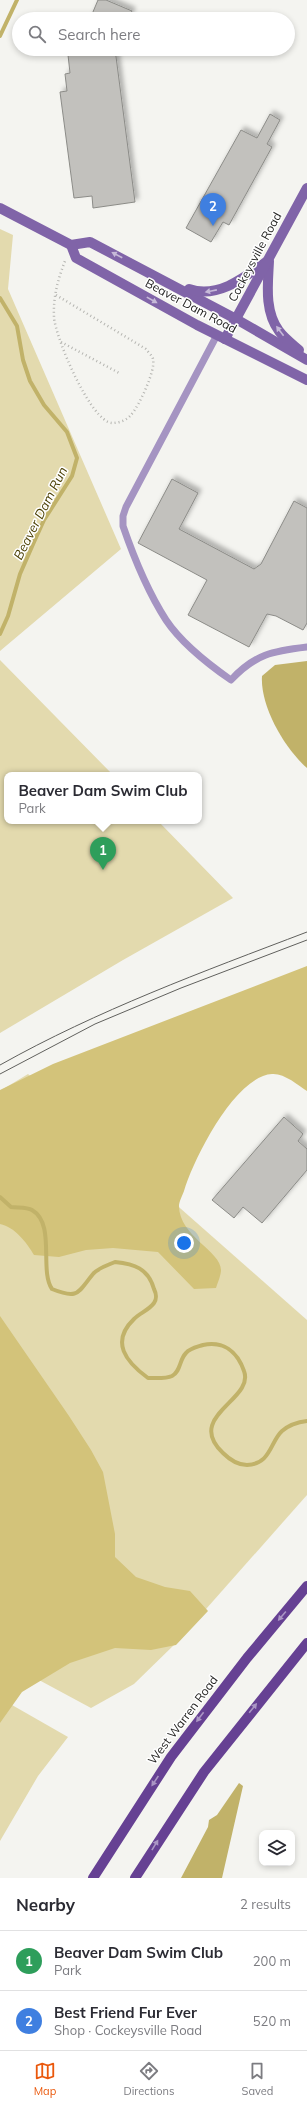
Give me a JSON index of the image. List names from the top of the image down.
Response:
{
  "streets": {
    "main road": ["Cockeysville Road", "Beaver Dam Road", "West Warren Road"]
  },
  "crossings": [
    ["Cockeysville Road", "Beaver Dam Road"]
  ],
  "water": ["Beaver Dam Run"],
  "page": {
    "search": "Search here",
    "pins": ["2", "1"],
    "popup": ["Beaver Dam Swim Club", "Park"],
    "heading": ["Nearby", "2 results"],
    "list": [
      {
        "mark": "1",
        "name": "Beaver Dam Swim Club",
        "note": "Park",
        "value": "200 m"
      },
      {
        "mark": "2",
        "name": "Best Friend Fur Ever",
        "note": "Shop · Cockeysville Road",
        "value": "520 m"
      }
    ],
    "nav": ["Map", "Directions", "Saved"]
  }
}
